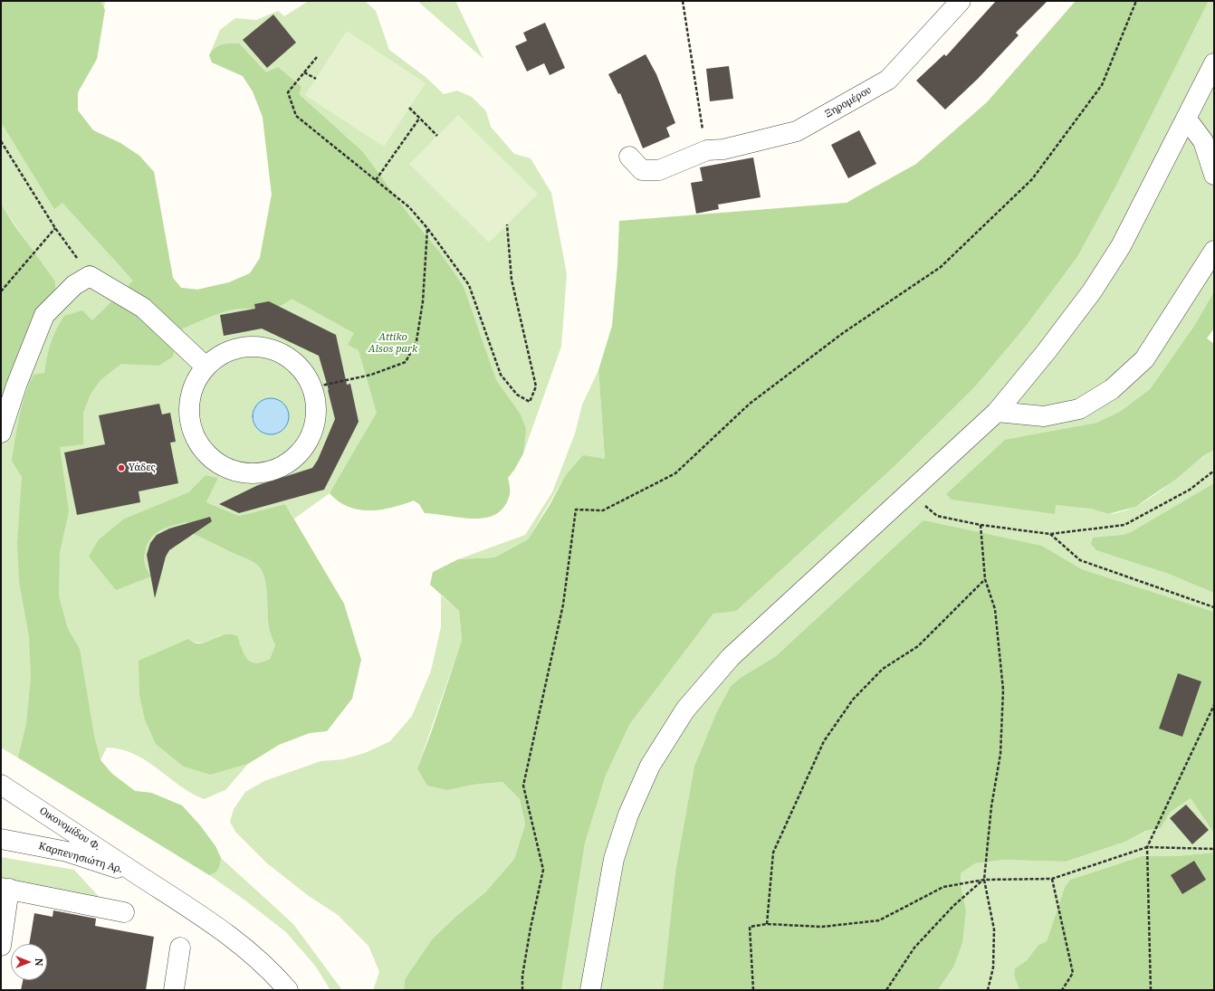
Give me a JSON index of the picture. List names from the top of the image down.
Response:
{
  "streets": {
    "street": ["Ξηρομέρου", "Οικονομίδου Φ.", "Καρπενησιώτη Αρ."]
  },
  "crossings": [
    ["Οικονομίδου Φ.", "Καρπενησιώτη Αρ."]
  ],
  "parks": ["Attiko Alsos park"],
  "places": ["Υάδες"],
  "north": "right"
}
